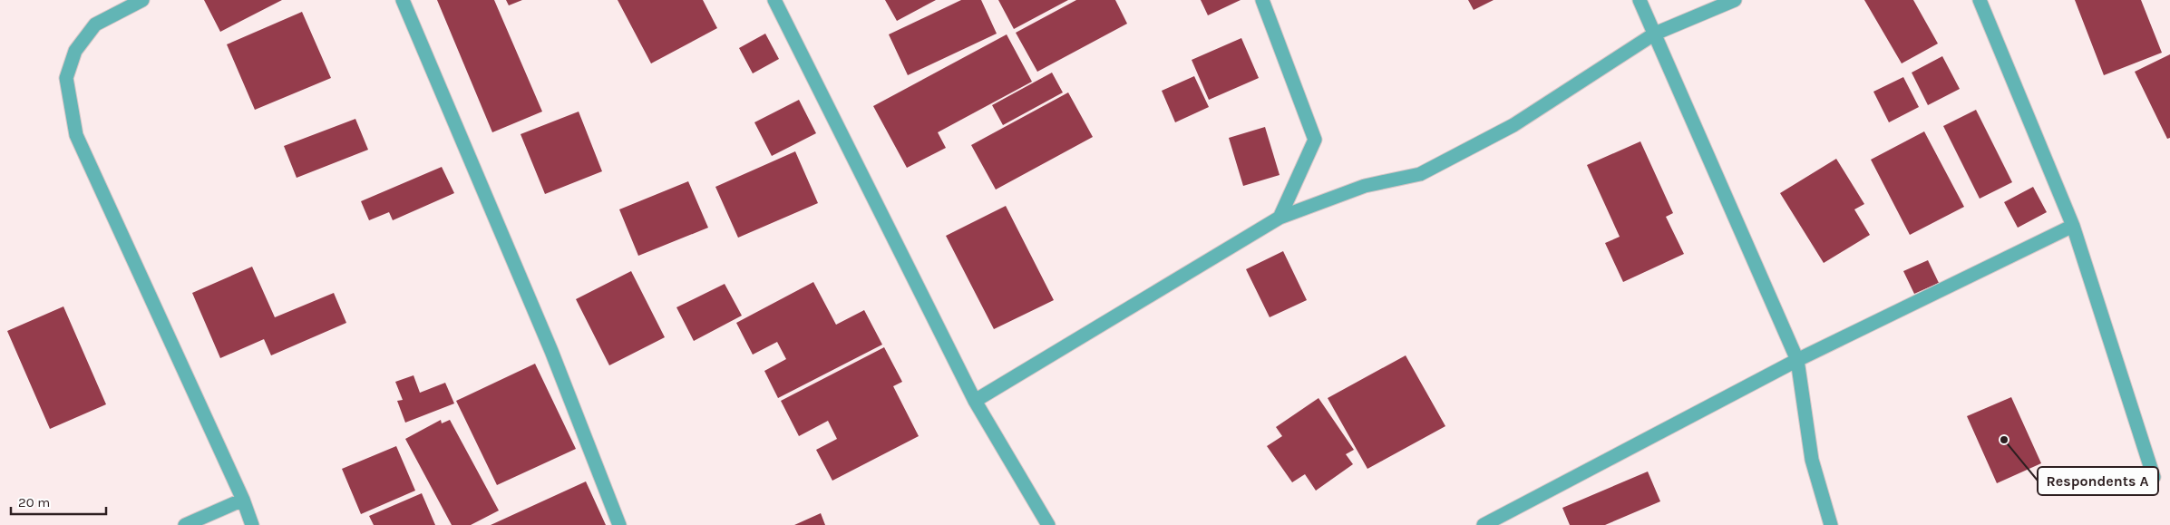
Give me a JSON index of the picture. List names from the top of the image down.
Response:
{
  "places": ["Respondents A"],
  "scale_bar": "20 m"
}
